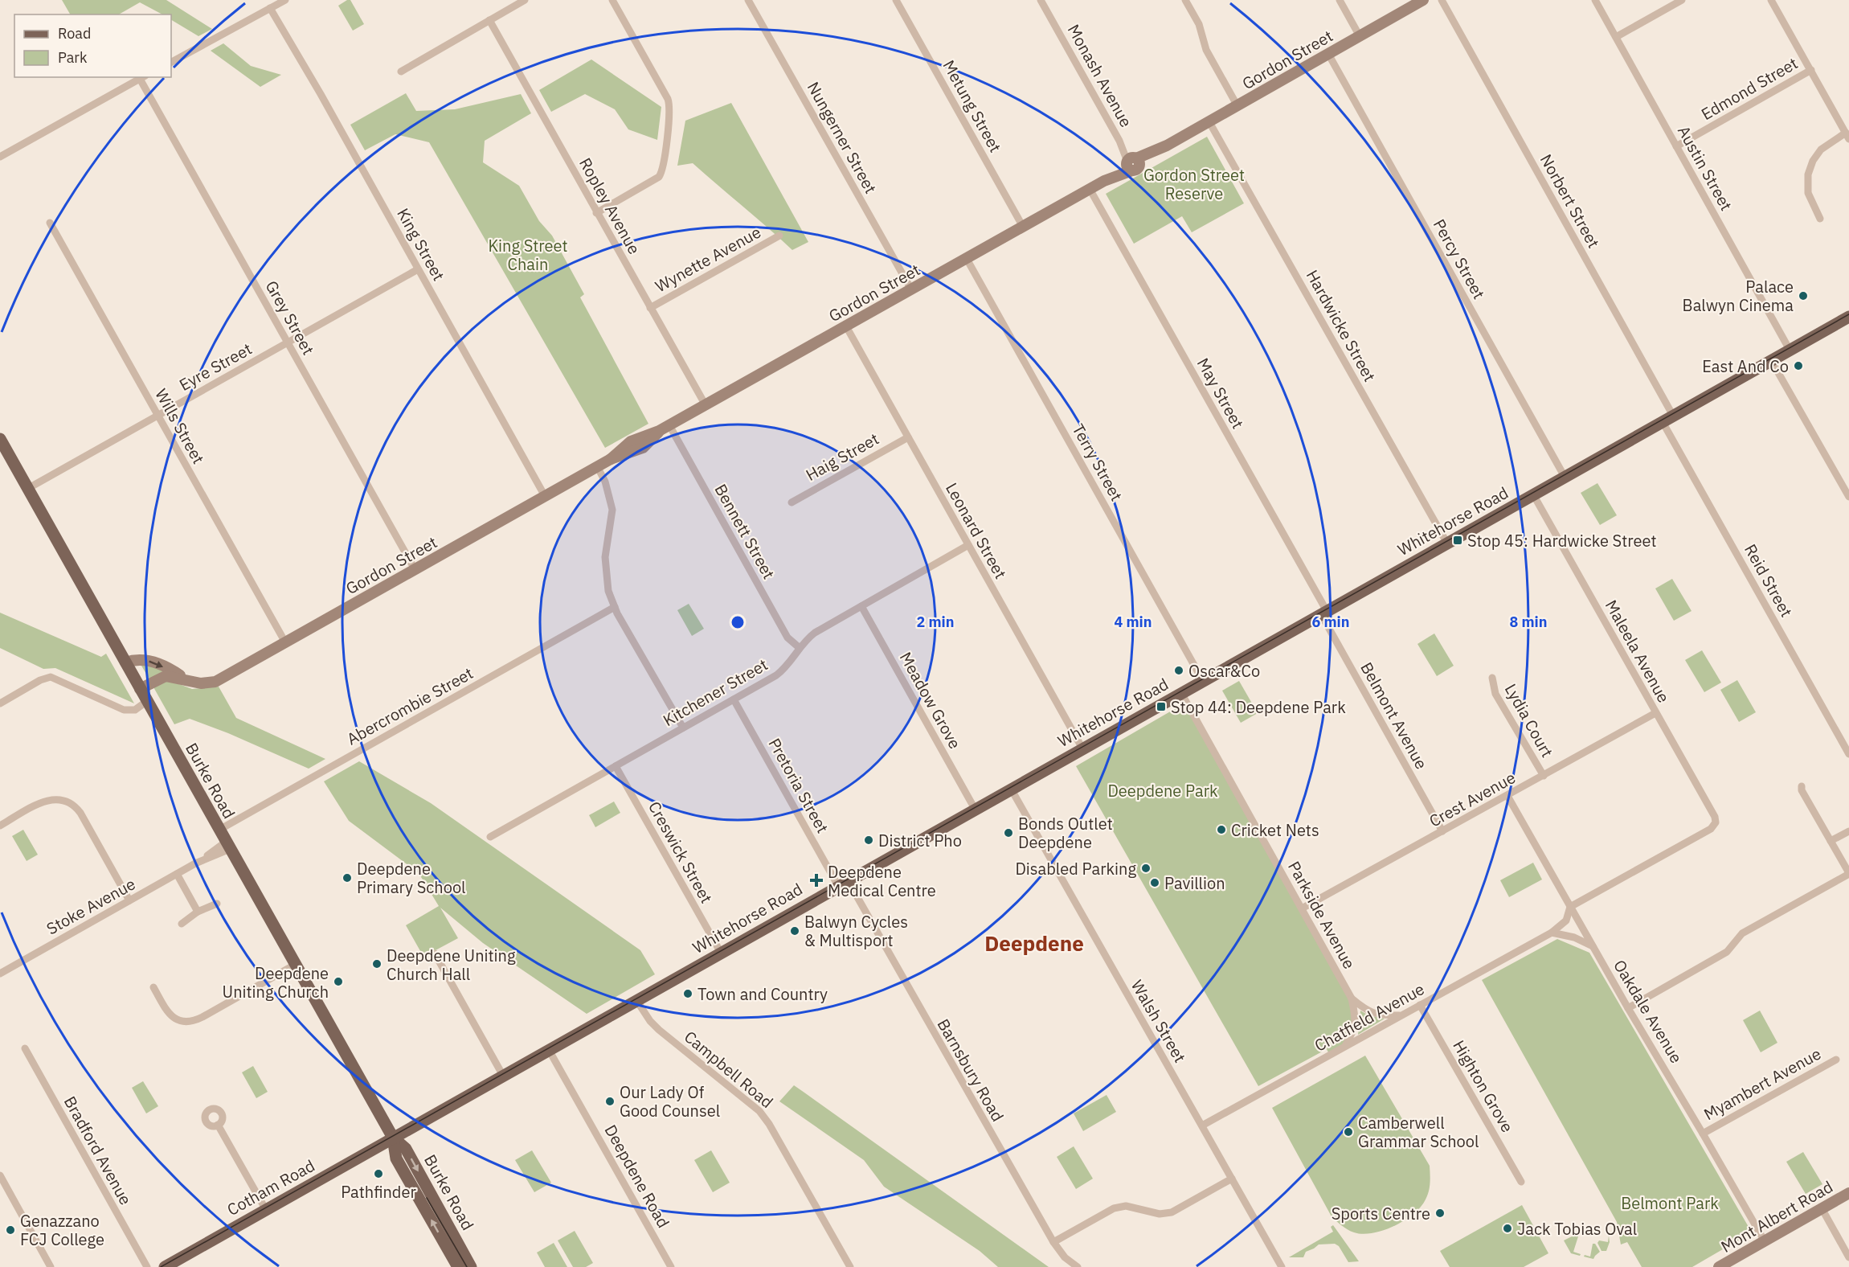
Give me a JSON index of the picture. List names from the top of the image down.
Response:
{
  "streets": {
    "main road": ["Whitehorse Road", "Burke Road", "Cotham Road"],
    "street": [
      "Gordon Street",
      "Monash Avenue",
      "Edmond Street",
      "Metung Street",
      "Nungerner Street",
      "Austin Street",
      "Norbert Street",
      "Ropley Avenue",
      "King Street",
      "Wynette Avenue",
      "Percy Street",
      "Grey Street",
      "Hardwicke Street",
      "Eyre Street",
      "May Street",
      "Wills Street",
      "Haig Street",
      "Terry Street",
      "Leonard Street",
      "Bennett Street",
      "Reid Street",
      "Maleela Avenue",
      "Kitchener Street",
      "Meadow Grove",
      "Abercrombie Street",
      "Belmont Avenue",
      "Lydia Court",
      "Pretoria Street",
      "Crest Avenue",
      "Creswick Street",
      "Stoke Avenue",
      "Parkside Avenue",
      "Oakdale Avenue",
      "Chatfield Avenue",
      "Walsh Street",
      "Campbell Road",
      "Barnsbury Road",
      "Myambert Avenue",
      "Highton Grove",
      "Bradford Avenue",
      "Deepdene Road",
      "Mont Albert Road"
    ]
  },
  "crossings": [
    ["Gordon Street", "Monash Avenue"],
    ["Gordon Street", "Metung Street"],
    ["Gordon Street", "Nungerner Street"],
    ["Gordon Street", "Ropley Avenue"],
    ["Gordon Street", "King Street"],
    ["Gordon Street", "Percy Street"],
    ["Gordon Street", "Grey Street"],
    ["Gordon Street", "Hardwicke Street"],
    ["Gordon Street", "May Street"],
    ["Gordon Street", "Wills Street"],
    ["Gordon Street", "Terry Street"],
    ["Gordon Street", "Leonard Street"],
    ["Gordon Street", "Bennett Street"],
    ["Gordon Street", "Burke Road"],
    ["Edmond Street", "Austin Street"],
    ["Austin Street", "Whitehorse Road"],
    ["Norbert Street", "Whitehorse Road"],
    ["Norbert Street", "Reid Street"],
    ["Ropley Avenue", "Wynette Avenue"],
    ["King Street", "Eyre Street"],
    ["Percy Street", "Whitehorse Road"],
    ["Grey Street", "Eyre Street"],
    ["Hardwicke Street", "Whitehorse Road"],
    ["Eyre Street", "Wills Street"],
    ["Eyre Street", "Burke Road"],
    ["May Street", "Whitehorse Road"],
    ["May Street", "Belmont Avenue"],
    ["Haig Street", "Leonard Street"],
    ["Terry Street", "Whitehorse Road"],
    ["Whitehorse Road", "Leonard Street"],
    ["Whitehorse Road", "Reid Street"],
    ["Whitehorse Road", "Maleela Avenue"],
    ["Whitehorse Road", "Meadow Grove"],
    ["Whitehorse Road", "Belmont Avenue"],
    ["Whitehorse Road", "Burke Road"],
    ["Whitehorse Road", "Pretoria Street"],
    ["Whitehorse Road", "Creswick Street"],
    ["Whitehorse Road", "Parkside Avenue"],
    ["Whitehorse Road", "Walsh Street"],
    ["Whitehorse Road", "Campbell Road"],
    ["Whitehorse Road", "Barnsbury Road"],
    ["Whitehorse Road", "Deepdene Road"],
    ["Whitehorse Road", "Cotham Road"],
    ["Leonard Street", "Kitchener Street"],
    ["Bennett Street", "Kitchener Street"],
    ["Maleela Avenue", "Crest Avenue"],
    ["Maleela Avenue", "Oakdale Avenue"],
    ["Maleela Avenue", "Chatfield Avenue"],
    ["Kitchener Street", "Meadow Grove"],
    ["Kitchener Street", "Pretoria Street"],
    ["Kitchener Street", "Creswick Street"],
    ["Abercrombie Street", "Burke Road"],
    ["Belmont Avenue", "Crest Avenue"],
    ["Lydia Court", "Crest Avenue"],
    ["Burke Road", "Stoke Avenue"],
    ["Burke Road", "Cotham Road"],
    ["Pretoria Street", "Barnsbury Road"],
    ["Crest Avenue", "Parkside Avenue"],
    ["Crest Avenue", "Oakdale Avenue"],
    ["Parkside Avenue", "Chatfield Avenue"],
    ["Oakdale Avenue", "Chatfield Avenue"],
    ["Oakdale Avenue", "Myambert Avenue"],
    ["Oakdale Avenue", "Mont Albert Road"],
    ["Chatfield Avenue", "Walsh Street"],
    ["Chatfield Avenue", "Highton Grove"]
  ],
  "districts": ["Deepdene"],
  "parks": [
    "Gordon Street Reserve",
    "King Street Chain",
    "Deepdene Park",
    "Belmont Park"
  ],
  "places": {
    "other": [
      "Palace Balwyn Cinema",
      "East And Co",
      "Oscar&Co",
      "Cricket Nets",
      "Bonds Outlet Deepdene",
      "District Pho",
      "Disabled Parking",
      "Deepdene Primary School",
      "Pavillion",
      "Balwyn Cycles & Multisport",
      "Deepdene Uniting Church Hall",
      "Deepdene Uniting Church",
      "Town and Country",
      "Our Lady Of Good Counsel",
      "Camberwell Grammar School",
      "Pathfinder",
      "Sports Centre",
      "Jack Tobias Oval",
      "Genazzano FCJ College"
    ],
    "transit": ["Stop 45: Hardwicke Street", "Stop 44: Deepdene Park"],
    "health": ["Deepdene Medical Centre"]
  },
  "legend": ["Road", "Park"],
  "rings": [
    "2 min",
    "4 min",
    "6 min",
    "8 min"
  ]
}
